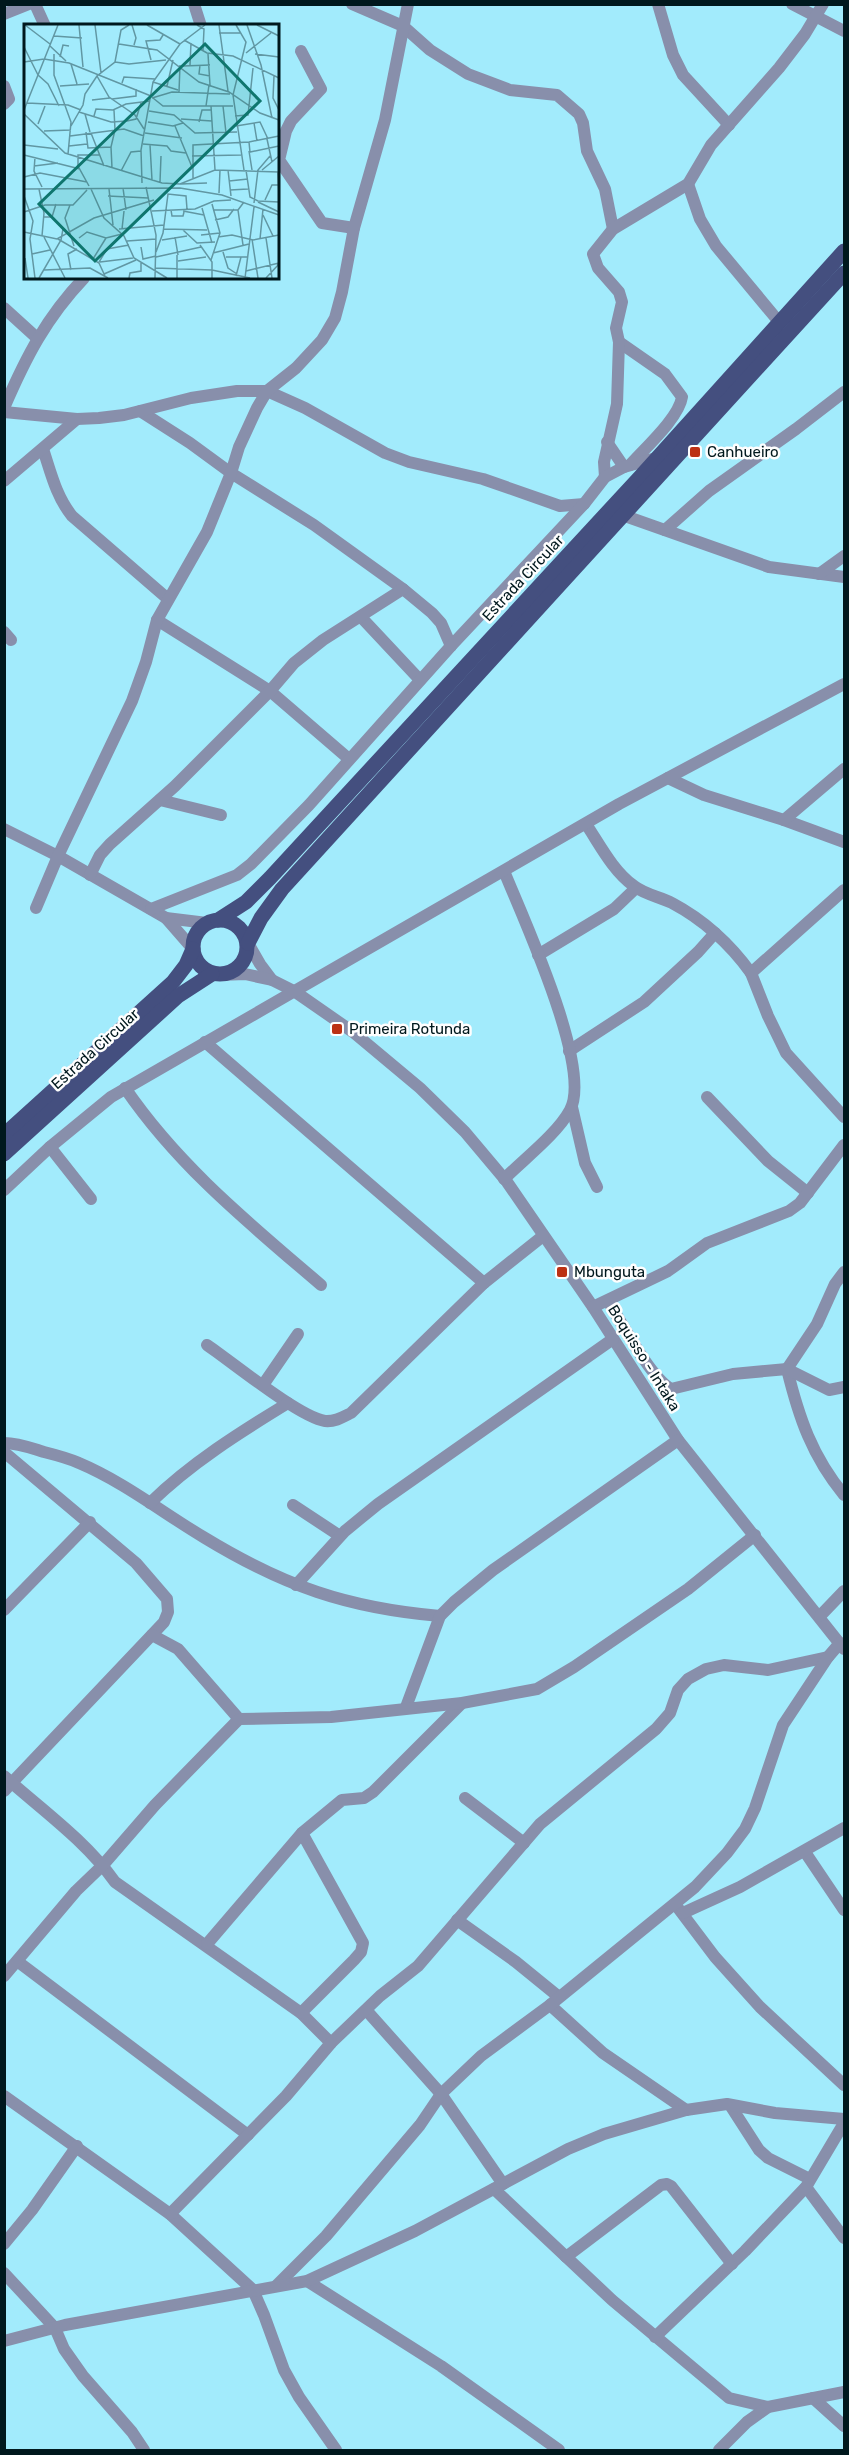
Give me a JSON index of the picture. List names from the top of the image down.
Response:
{
  "streets": {
    "main road": ["Estrada Circular"],
    "street": ["Boquisso - Intaka"]
  },
  "places": {
    "transit": ["Canhueiro", "Primeira Rotunda", "Mbunguta"]
  }
}
